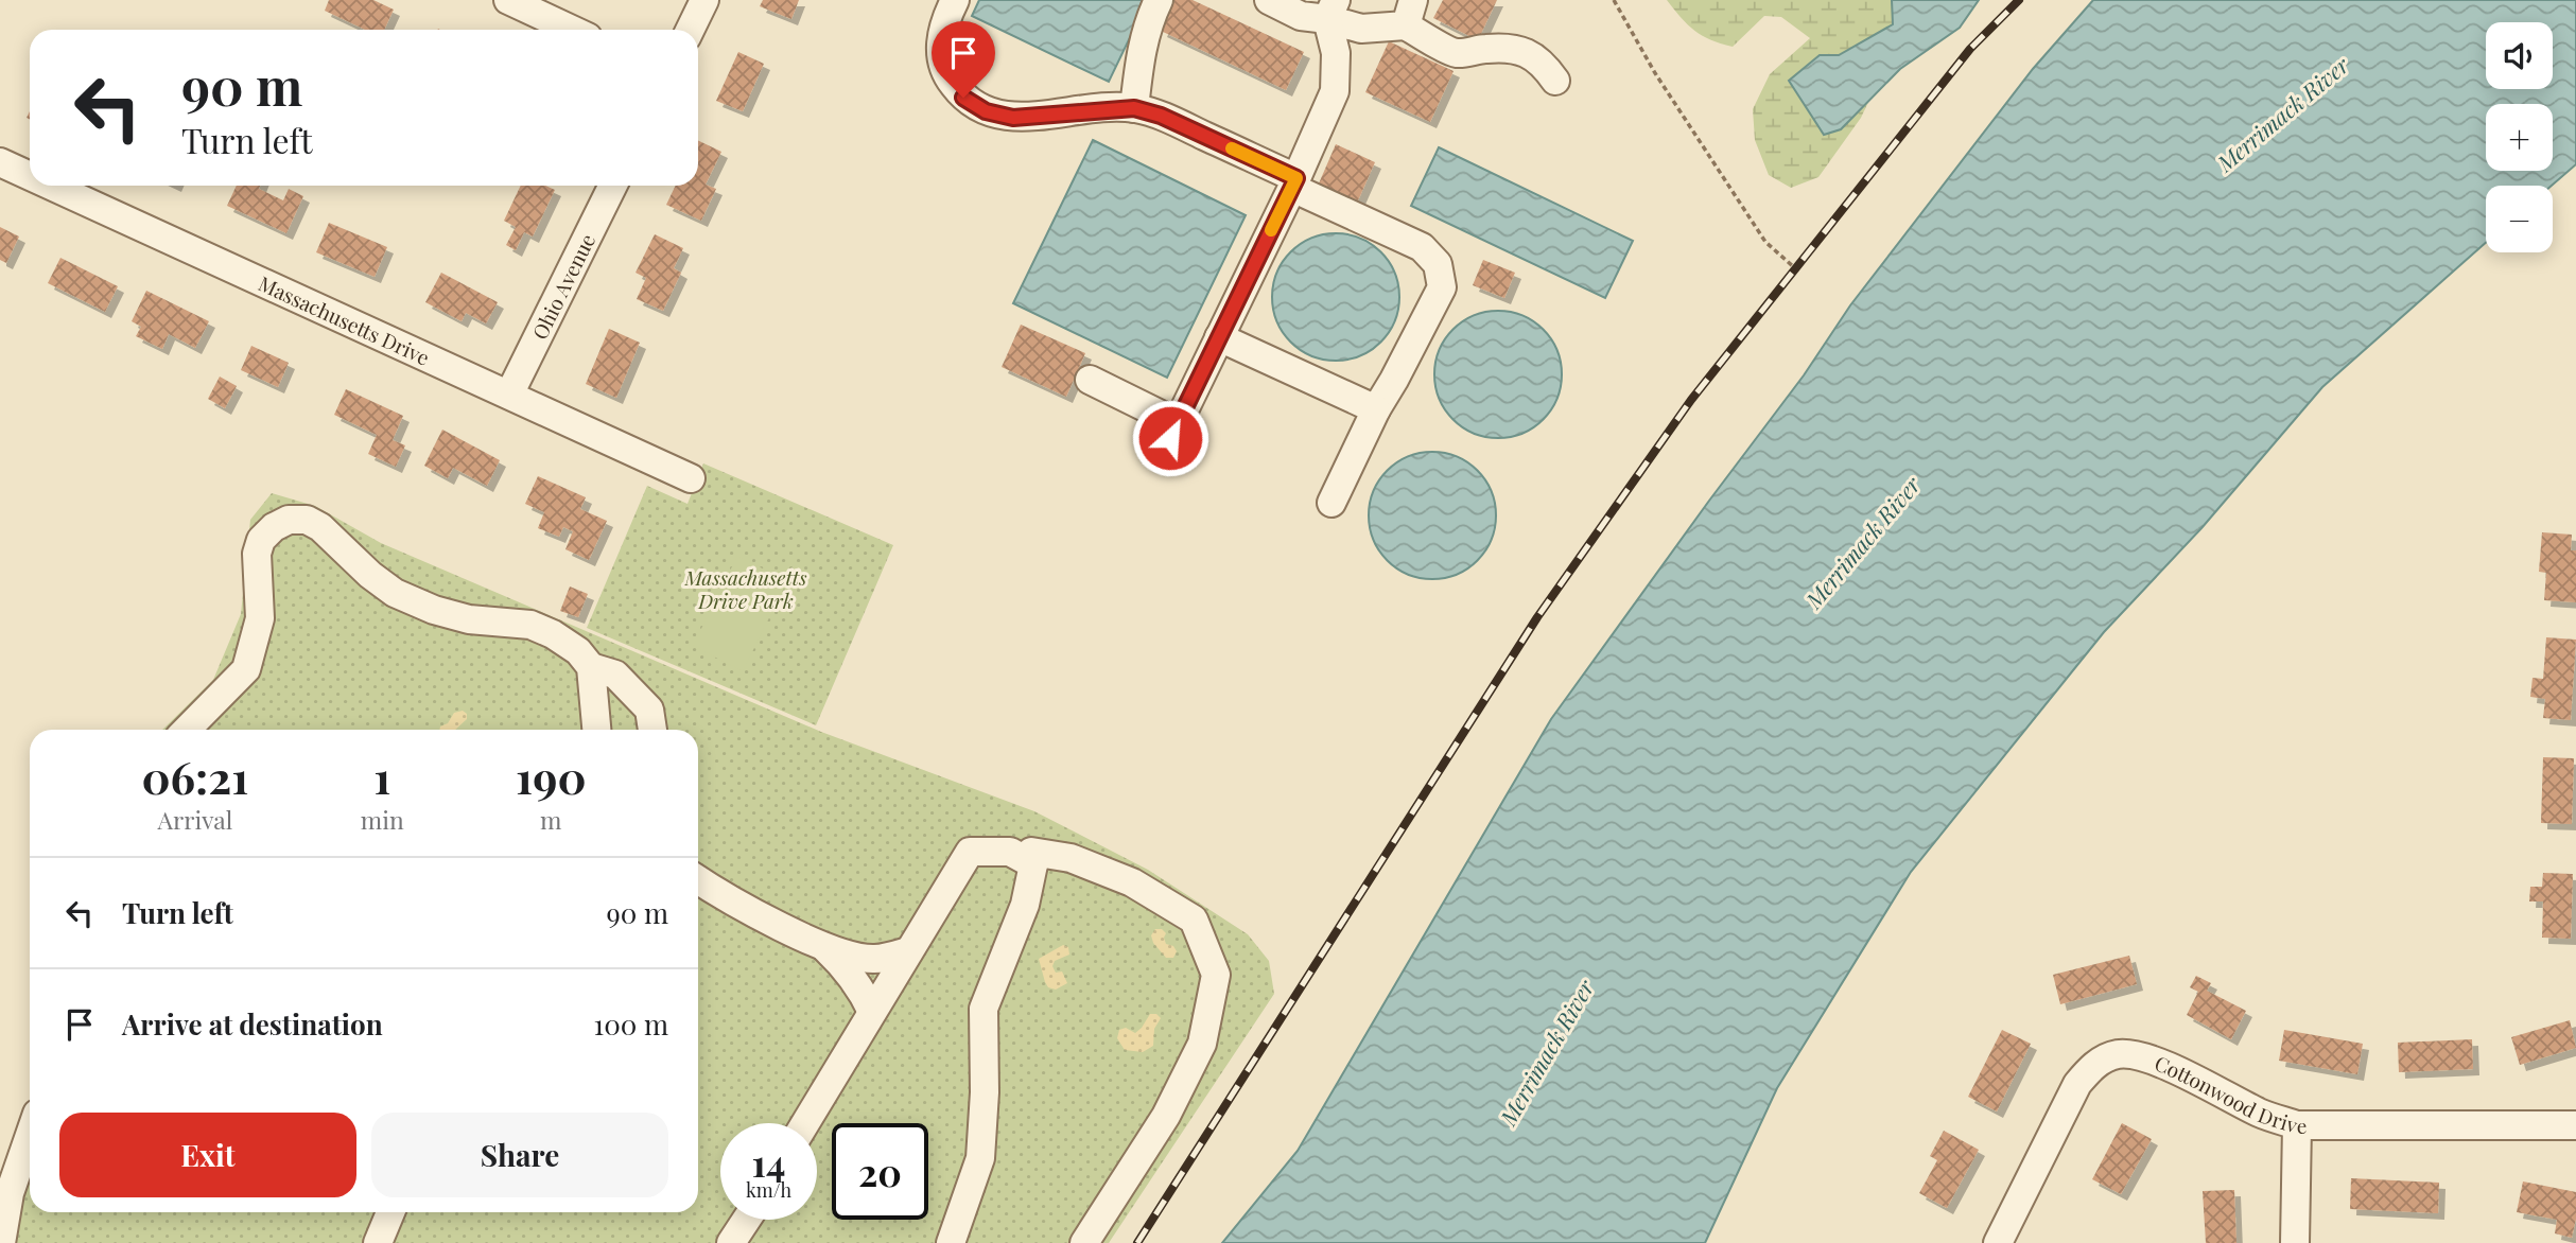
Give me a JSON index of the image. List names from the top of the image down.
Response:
{
  "streets": {
    "street": ["Ohio Avenue", "Massachusetts Drive", "Cottonwood Drive"]
  },
  "crossings": [
    ["Ohio Avenue", "Massachusetts Drive"]
  ],
  "water": ["Merrimack River"],
  "parks": ["Massachusetts Drive Park"],
  "page": {
    "map_buttons": ["+", "−"],
    "turn": ["90 m", "Turn left"],
    "eta": [
      "06:21",
      "Arrival",
      "1",
      "min",
      "190",
      "m"
    ],
    "list": [
      {
        "name": "Turn left",
        "value": "90 m"
      },
      {
        "name": "Arrive at destination",
        "value": "100 m"
      }
    ],
    "buttons": ["Exit", "Share"],
    "speed": "14 km/h",
    "limit": "20"
  }
}
